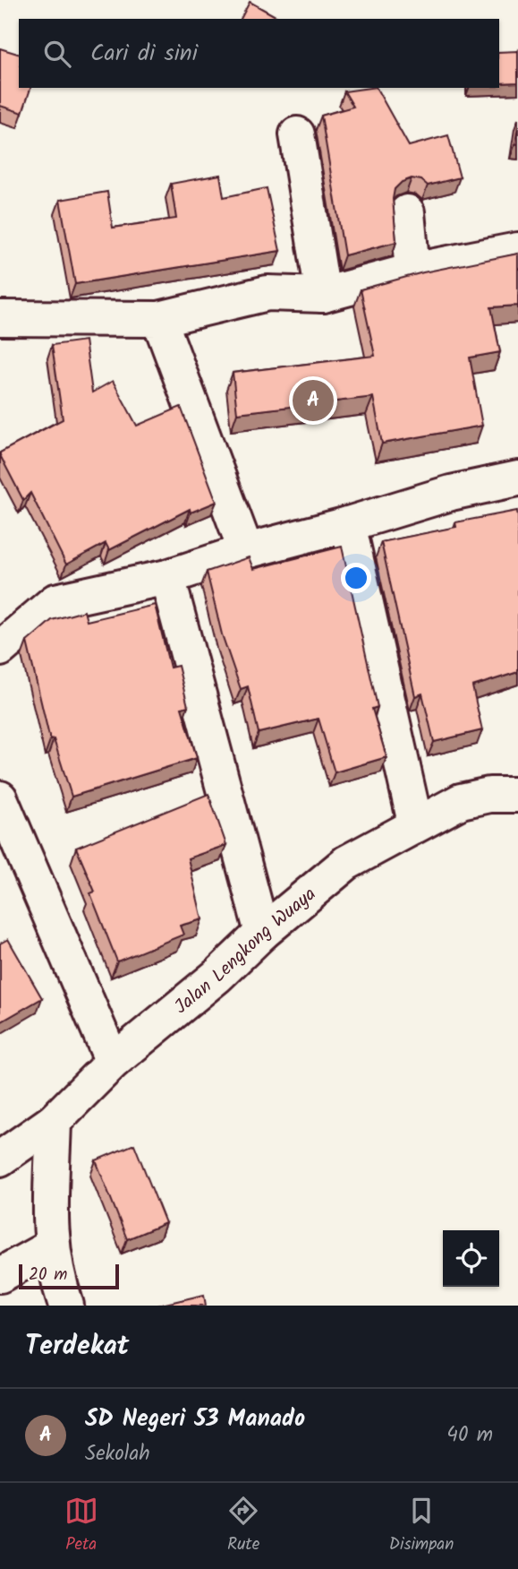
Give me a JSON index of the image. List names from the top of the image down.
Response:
{
  "streets": {
    "street": ["Jalan Lengkong Wuaya"]
  },
  "scale_bar": "20 m",
  "page": {
    "search": "Cari di sini",
    "pins": "A",
    "scale": "20 m",
    "heading": "Terdekat",
    "list": [
      {
        "mark": "A",
        "name": "SD Negeri 53 Manado",
        "note": "Sekolah",
        "value": "40 m"
      }
    ],
    "nav": ["Peta", "Rute", "Disimpan"]
  }
}
